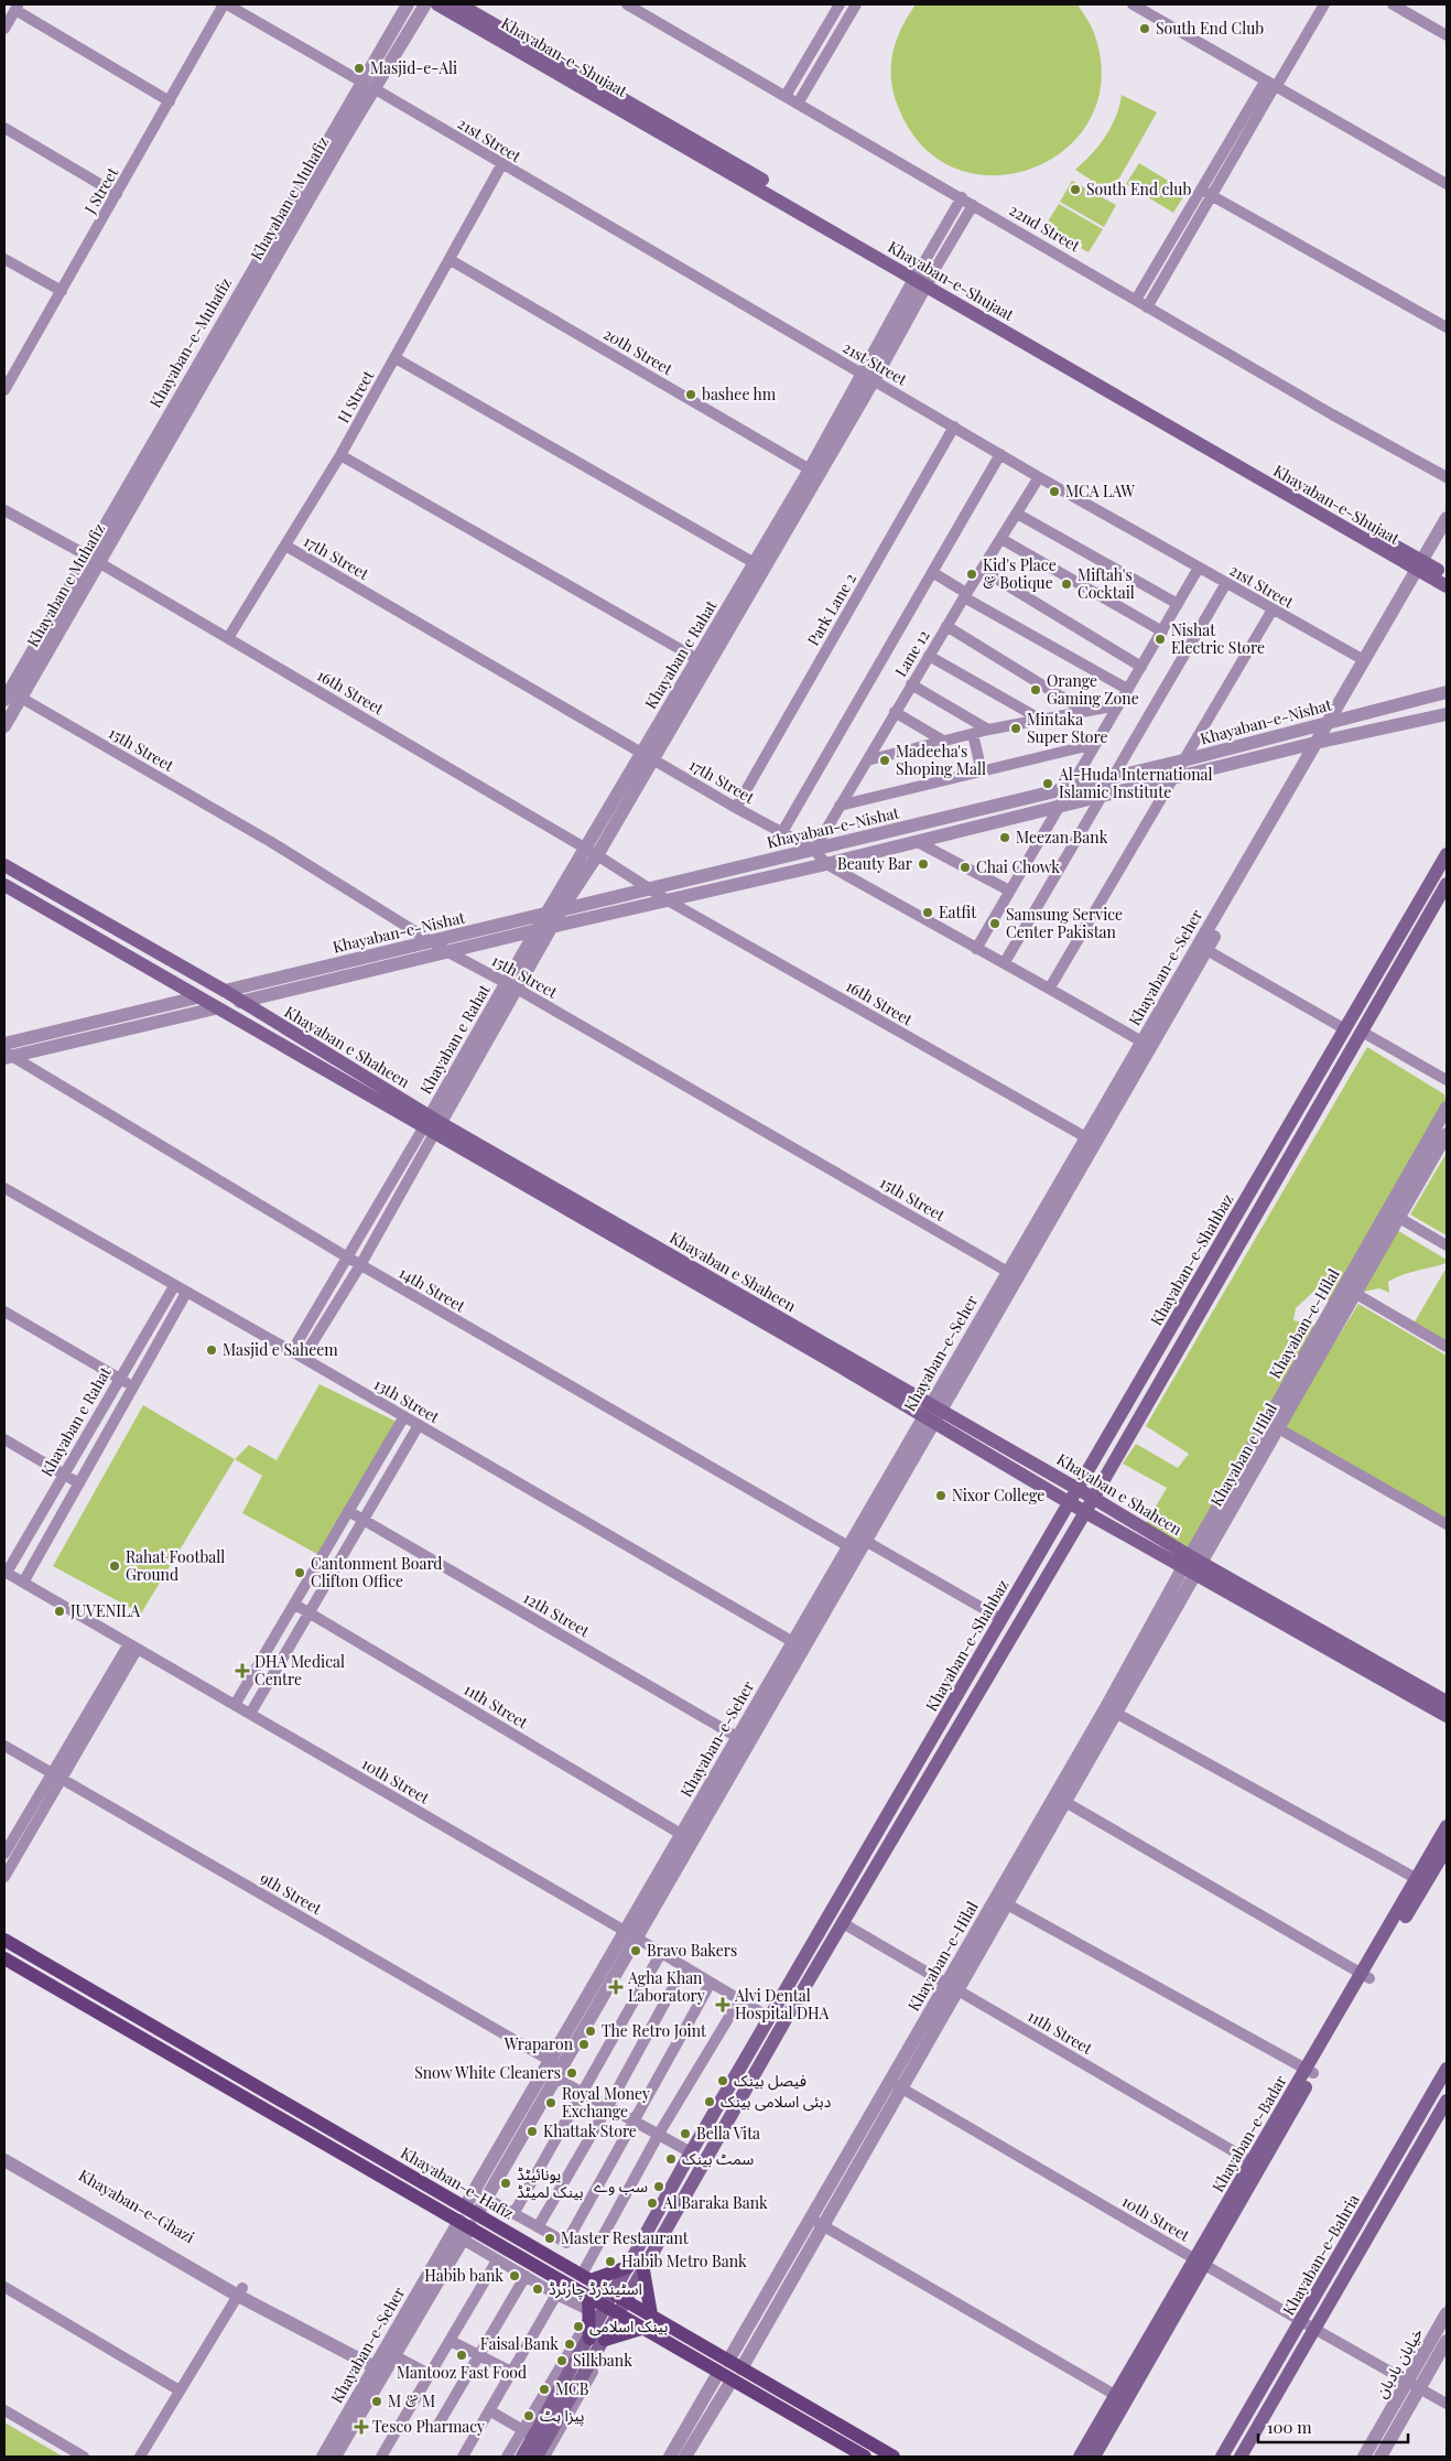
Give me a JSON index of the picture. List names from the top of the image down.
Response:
{
  "streets": {
    "main road": [
      "Khayaban-e-Shujaat",
      "Khayaban e Shaheen",
      "Khayaban-e-Shahbaz",
      "Khayaban-e-Badar",
      "Khayaban-e-Hafiz",
      "Khayaban-e-Bahria"
    ],
    "street": [
      "21st Street",
      "J Street",
      "22nd Street",
      "Khayaban-e-Muhafiz",
      "20th Street",
      "H Street",
      "17th Street",
      "Park Lane 2",
      "Lane 12",
      "Khayaban e Rahat",
      "16th Street",
      "Khayaban-e-Nishat",
      "15th Street",
      "Khayaban-e-Seher",
      "14th Street",
      "Khayaban-e-Hilal",
      "13th Street",
      "Khayaban e Hilal",
      "12th Street",
      "11th Street",
      "10th Street",
      "9th Street",
      "Khayaban-e-Ghazi",
      "خیابان بادبان"
    ]
  },
  "crossings": [
    ["Khayaban-e-Shujaat", "Khayaban e Rahat"],
    ["Khayaban-e-Shujaat", "Khayaban-e-Seher"],
    ["21st Street", "J Street"],
    ["21st Street", "Khayaban-e-Muhafiz"],
    ["21st Street", "H Street"],
    ["21st Street", "Park Lane 2"],
    ["21st Street", "Lane 12"],
    ["21st Street", "Khayaban e Rahat"],
    ["21st Street", "Khayaban-e-Seher"],
    ["22nd Street", "Khayaban e Rahat"],
    ["Khayaban-e-Muhafiz", "16th Street"],
    ["Khayaban-e-Muhafiz", "15th Street"],
    ["20th Street", "H Street"],
    ["20th Street", "Khayaban e Rahat"],
    ["H Street", "17th Street"],
    ["H Street", "16th Street"],
    ["17th Street", "Park Lane 2"],
    ["17th Street", "Lane 12"],
    ["17th Street", "Khayaban e Rahat"],
    ["17th Street", "Khayaban-e-Nishat"],
    ["17th Street", "Khayaban-e-Seher"],
    ["Lane 12", "Khayaban-e-Nishat"],
    ["Khayaban e Rahat", "16th Street"],
    ["Khayaban e Rahat", "Khayaban-e-Nishat"],
    ["Khayaban e Rahat", "15th Street"],
    ["Khayaban e Rahat", "Khayaban e Shaheen"],
    ["Khayaban e Rahat", "13th Street"],
    ["Khayaban e Rahat", "10th Street"],
    ["16th Street", "Khayaban-e-Nishat"],
    ["16th Street", "Khayaban-e-Seher"],
    ["Khayaban-e-Nishat", "15th Street"],
    ["Khayaban-e-Nishat", "Khayaban-e-Seher"],
    ["Khayaban-e-Nishat", "Khayaban e Shaheen"],
    ["15th Street", "Khayaban-e-Seher"],
    ["Khayaban-e-Seher", "Khayaban e Shaheen"],
    ["Khayaban-e-Seher", "14th Street"],
    ["Khayaban-e-Seher", "13th Street"],
    ["Khayaban-e-Seher", "12th Street"],
    ["Khayaban-e-Seher", "11th Street"],
    ["Khayaban-e-Seher", "10th Street"],
    ["Khayaban-e-Seher", "9th Street"],
    ["Khayaban-e-Seher", "Khayaban-e-Hafiz"],
    ["Khayaban-e-Seher", "Khayaban-e-Ghazi"],
    ["Khayaban e Shaheen", "Khayaban-e-Shahbaz"],
    ["Khayaban e Shaheen", "Khayaban-e-Hilal"],
    ["Khayaban-e-Shahbaz", "14th Street"],
    ["Khayaban-e-Shahbaz", "11th Street"],
    ["Khayaban-e-Shahbaz", "10th Street"],
    ["Khayaban-e-Shahbaz", "9th Street"],
    ["Khayaban-e-Shahbaz", "Khayaban-e-Hafiz"],
    ["Khayaban-e-Hilal", "11th Street"],
    ["Khayaban-e-Hilal", "10th Street"],
    ["Khayaban-e-Hilal", "Khayaban-e-Hafiz"],
    ["11th Street", "Khayaban-e-Badar"],
    ["10th Street", "Khayaban-e-Badar"],
    ["10th Street", "Khayaban-e-Bahria"],
    ["10th Street", "خیابان بادبان"]
  ],
  "places": {
    "other": [
      "South End Club",
      "Masjid-e-Ali",
      "South End club",
      "bashee hm",
      "MCA LAW",
      "Kid's Place & Botique",
      "Miftah's Cocktail",
      "Nishat Electric Store",
      "Orange Gaming Zone",
      "Mintaka Super Store",
      "Madeeha's Shoping Mall",
      "Al-Huda International Islamic Institute",
      "Meezan Bank",
      "Beauty Bar",
      "Chai Chowk",
      "Eatfit",
      "Samsung Service Center Pakistan",
      "Masjid e Saheem",
      "Nixor College",
      "Rahat Football Ground",
      "Cantonment Board Clifton Office",
      "JUVENILA",
      "Bravo Bakers",
      "The Retro Joint",
      "Wraparon",
      "Snow White Cleaners",
      "فیصل بینک",
      "دبئی اسلامی بینک",
      "Royal Money Exchange",
      "Khattak Store",
      "Bella Vita",
      "سمٹ بینک",
      "یونائیٹڈ بینک لمیٹڈ",
      "سب وے",
      "Al Baraka Bank",
      "Master Restaurant",
      "Habib Metro Bank",
      "Habib bank",
      "اسٹینڈرڈ چارٹرڈ",
      "بینک اسلامی",
      "Faisal Bank",
      "Mantooz Fast Food",
      "Silkbank",
      "MCB",
      "M & M",
      "پیزا ہٹ"
    ],
    "health": [
      "DHA Medical Centre",
      "Agha Khan Laboratory",
      "Alvi Dental Hospital DHA",
      "Tesco Pharmacy"
    ]
  },
  "scale_bar": "100 m"
}
